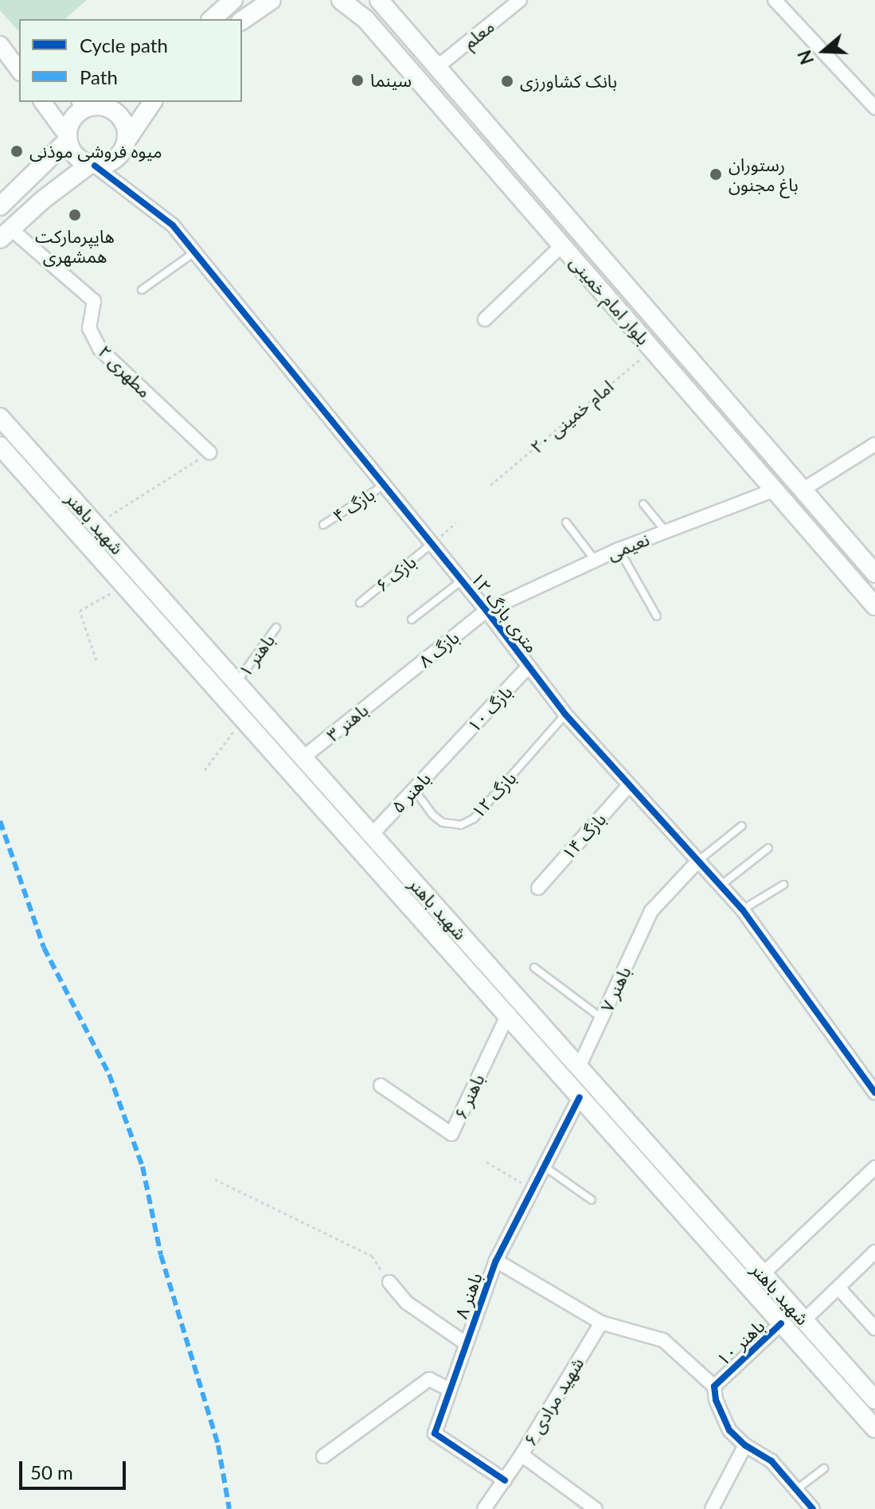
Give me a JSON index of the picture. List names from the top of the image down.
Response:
{
  "streets": {
    "main road": ["بلوار امام خمینی", "شهید باهنر"],
    "street": [
      "معلم",
      "مطهری ۲",
      "نعیمی",
      "۱۲ متری بازگ",
      "بازگ ۸",
      "بازگ ۱۰",
      "باهنر ۳",
      "باهنر ۵",
      "بازگ ۱۴",
      "باهنر ۷",
      "باهنر ۶",
      "باهنر ۸",
      "باهنر ۱۰",
      "شهید مرادی ۶"
    ],
    "lane": [
      "بازگ ۴",
      "بازک ۶",
      "باهنر ۱",
      "بازگ ۱۲"
    ],
    "path": ["امام خمینی ۲۰"]
  },
  "crossings": [
    ["معلم", "بلوار امام خمینی"],
    ["بلوار امام خمینی", "امام خمینی ۲۰"],
    ["بلوار امام خمینی", "نعیمی"],
    ["بازگ ۴", "۱۲ متری بازگ"],
    ["شهید باهنر", "باهنر ۱"],
    ["شهید باهنر", "باهنر ۳"],
    ["شهید باهنر", "باهنر ۵"],
    ["شهید باهنر", "باهنر ۷"],
    ["شهید باهنر", "باهنر ۶"],
    ["شهید باهنر", "باهنر ۸"],
    ["شهید باهنر", "باهنر ۱۰"],
    ["نعیمی", "۱۲ متری بازگ"],
    ["نعیمی", "بازگ ۸"],
    ["بازک ۶", "۱۲ متری بازگ"],
    ["۱۲ متری بازگ", "بازگ ۸"],
    ["۱۲ متری بازگ", "بازگ ۱۰"],
    ["۱۲ متری بازگ", "بازگ ۱۲"],
    ["۱۲ متری بازگ", "بازگ ۱۴"],
    ["۱۲ متری بازگ", "باهنر ۷"],
    ["بازگ ۸", "باهنر ۳"],
    ["بازگ ۱۰", "باهنر ۵"],
    ["باهنر ۵", "بازگ ۱۲"],
    ["باهنر ۸", "شهید مرادی ۶"]
  ],
  "places": [
    "سینما",
    "بانک کشاورزی",
    "میوه فروشی موذنی",
    "رستوران باغ مجنون",
    "هايپرماركت همشهری"
  ],
  "legend": ["Cycle path", "Path"],
  "scale_bar": "50 m",
  "north": "left"
}
